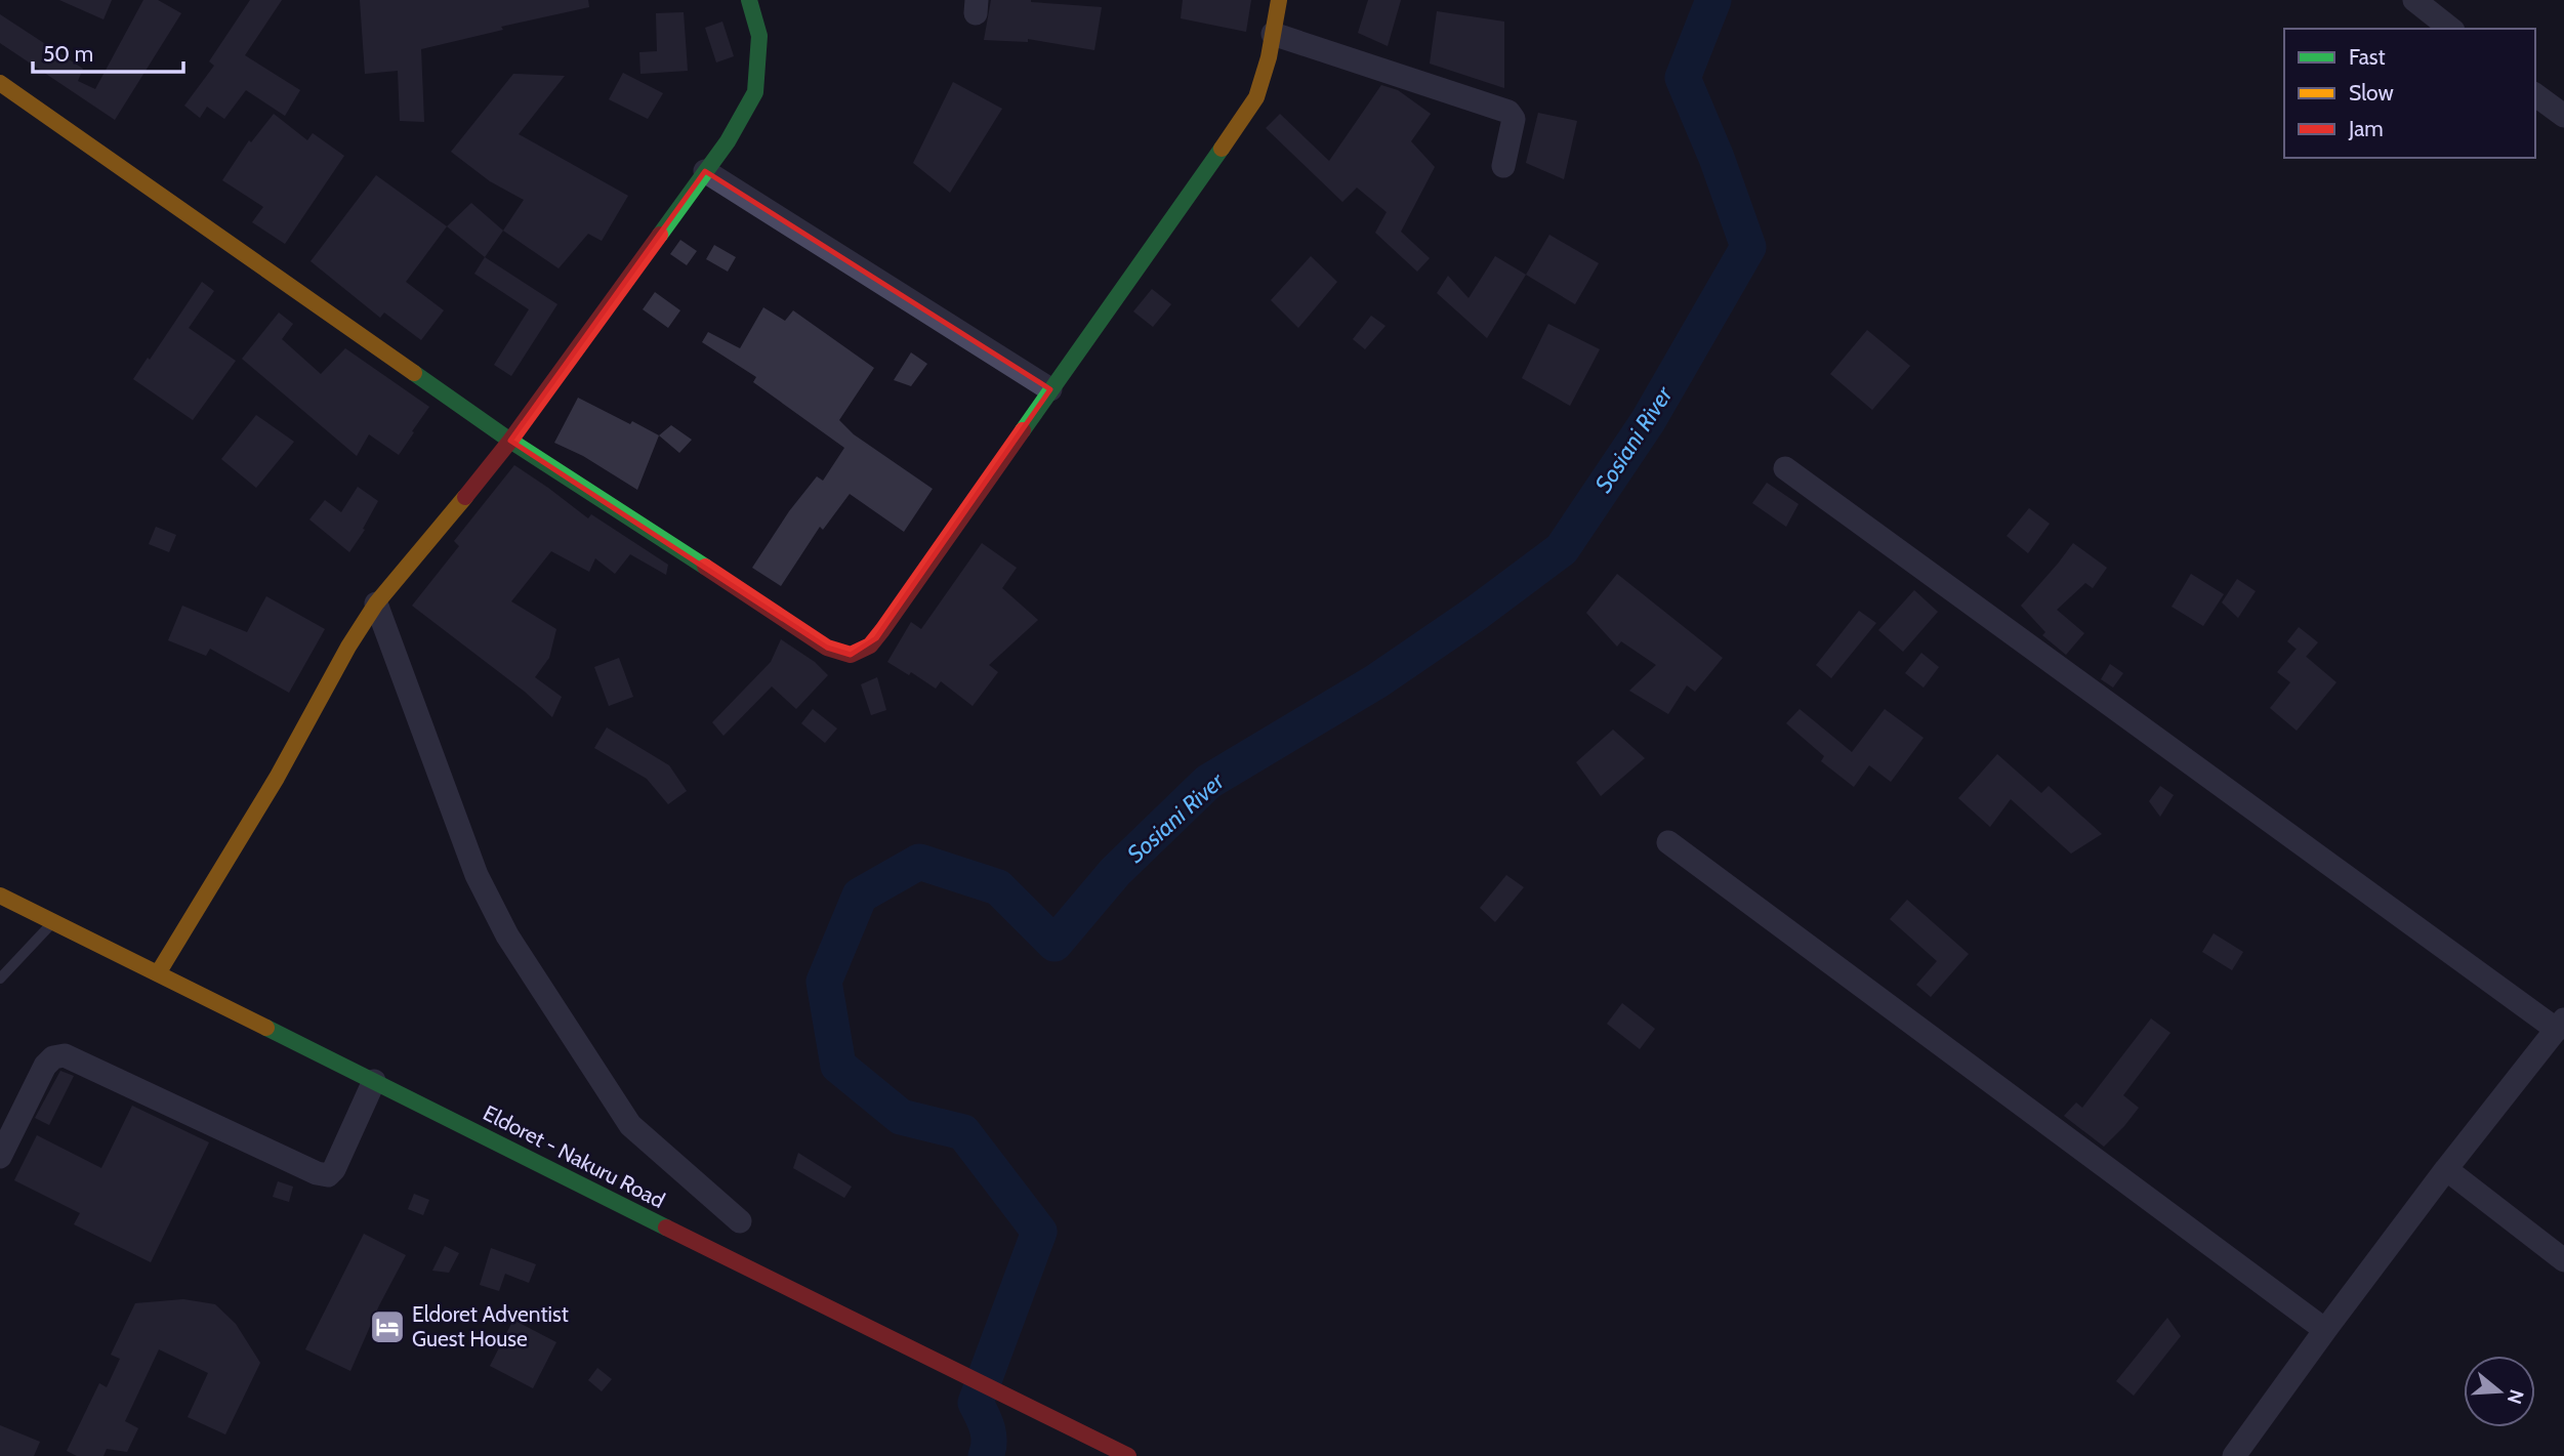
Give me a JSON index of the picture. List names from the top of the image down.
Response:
{
  "streets": {
    "main road": ["Eldoret - Nakuru Road"]
  },
  "water": ["Sosiani River"],
  "places": {
    "hotel": ["Eldoret Adventist Guest House"]
  },
  "legend": ["Fast", "Slow", "Jam"],
  "scale_bar": "50 m",
  "north": "right"
}
